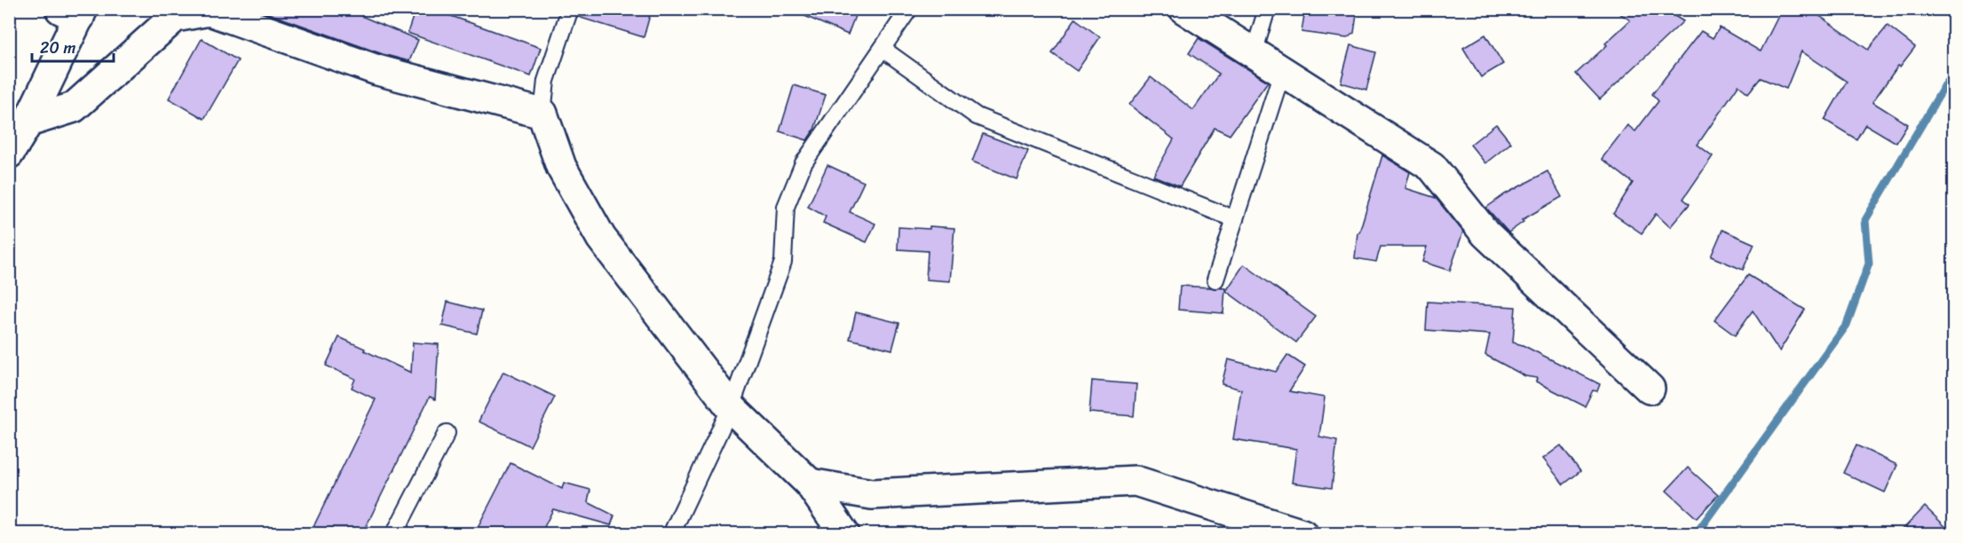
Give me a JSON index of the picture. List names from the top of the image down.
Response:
{
  "scale_bar": "20 m"
}
